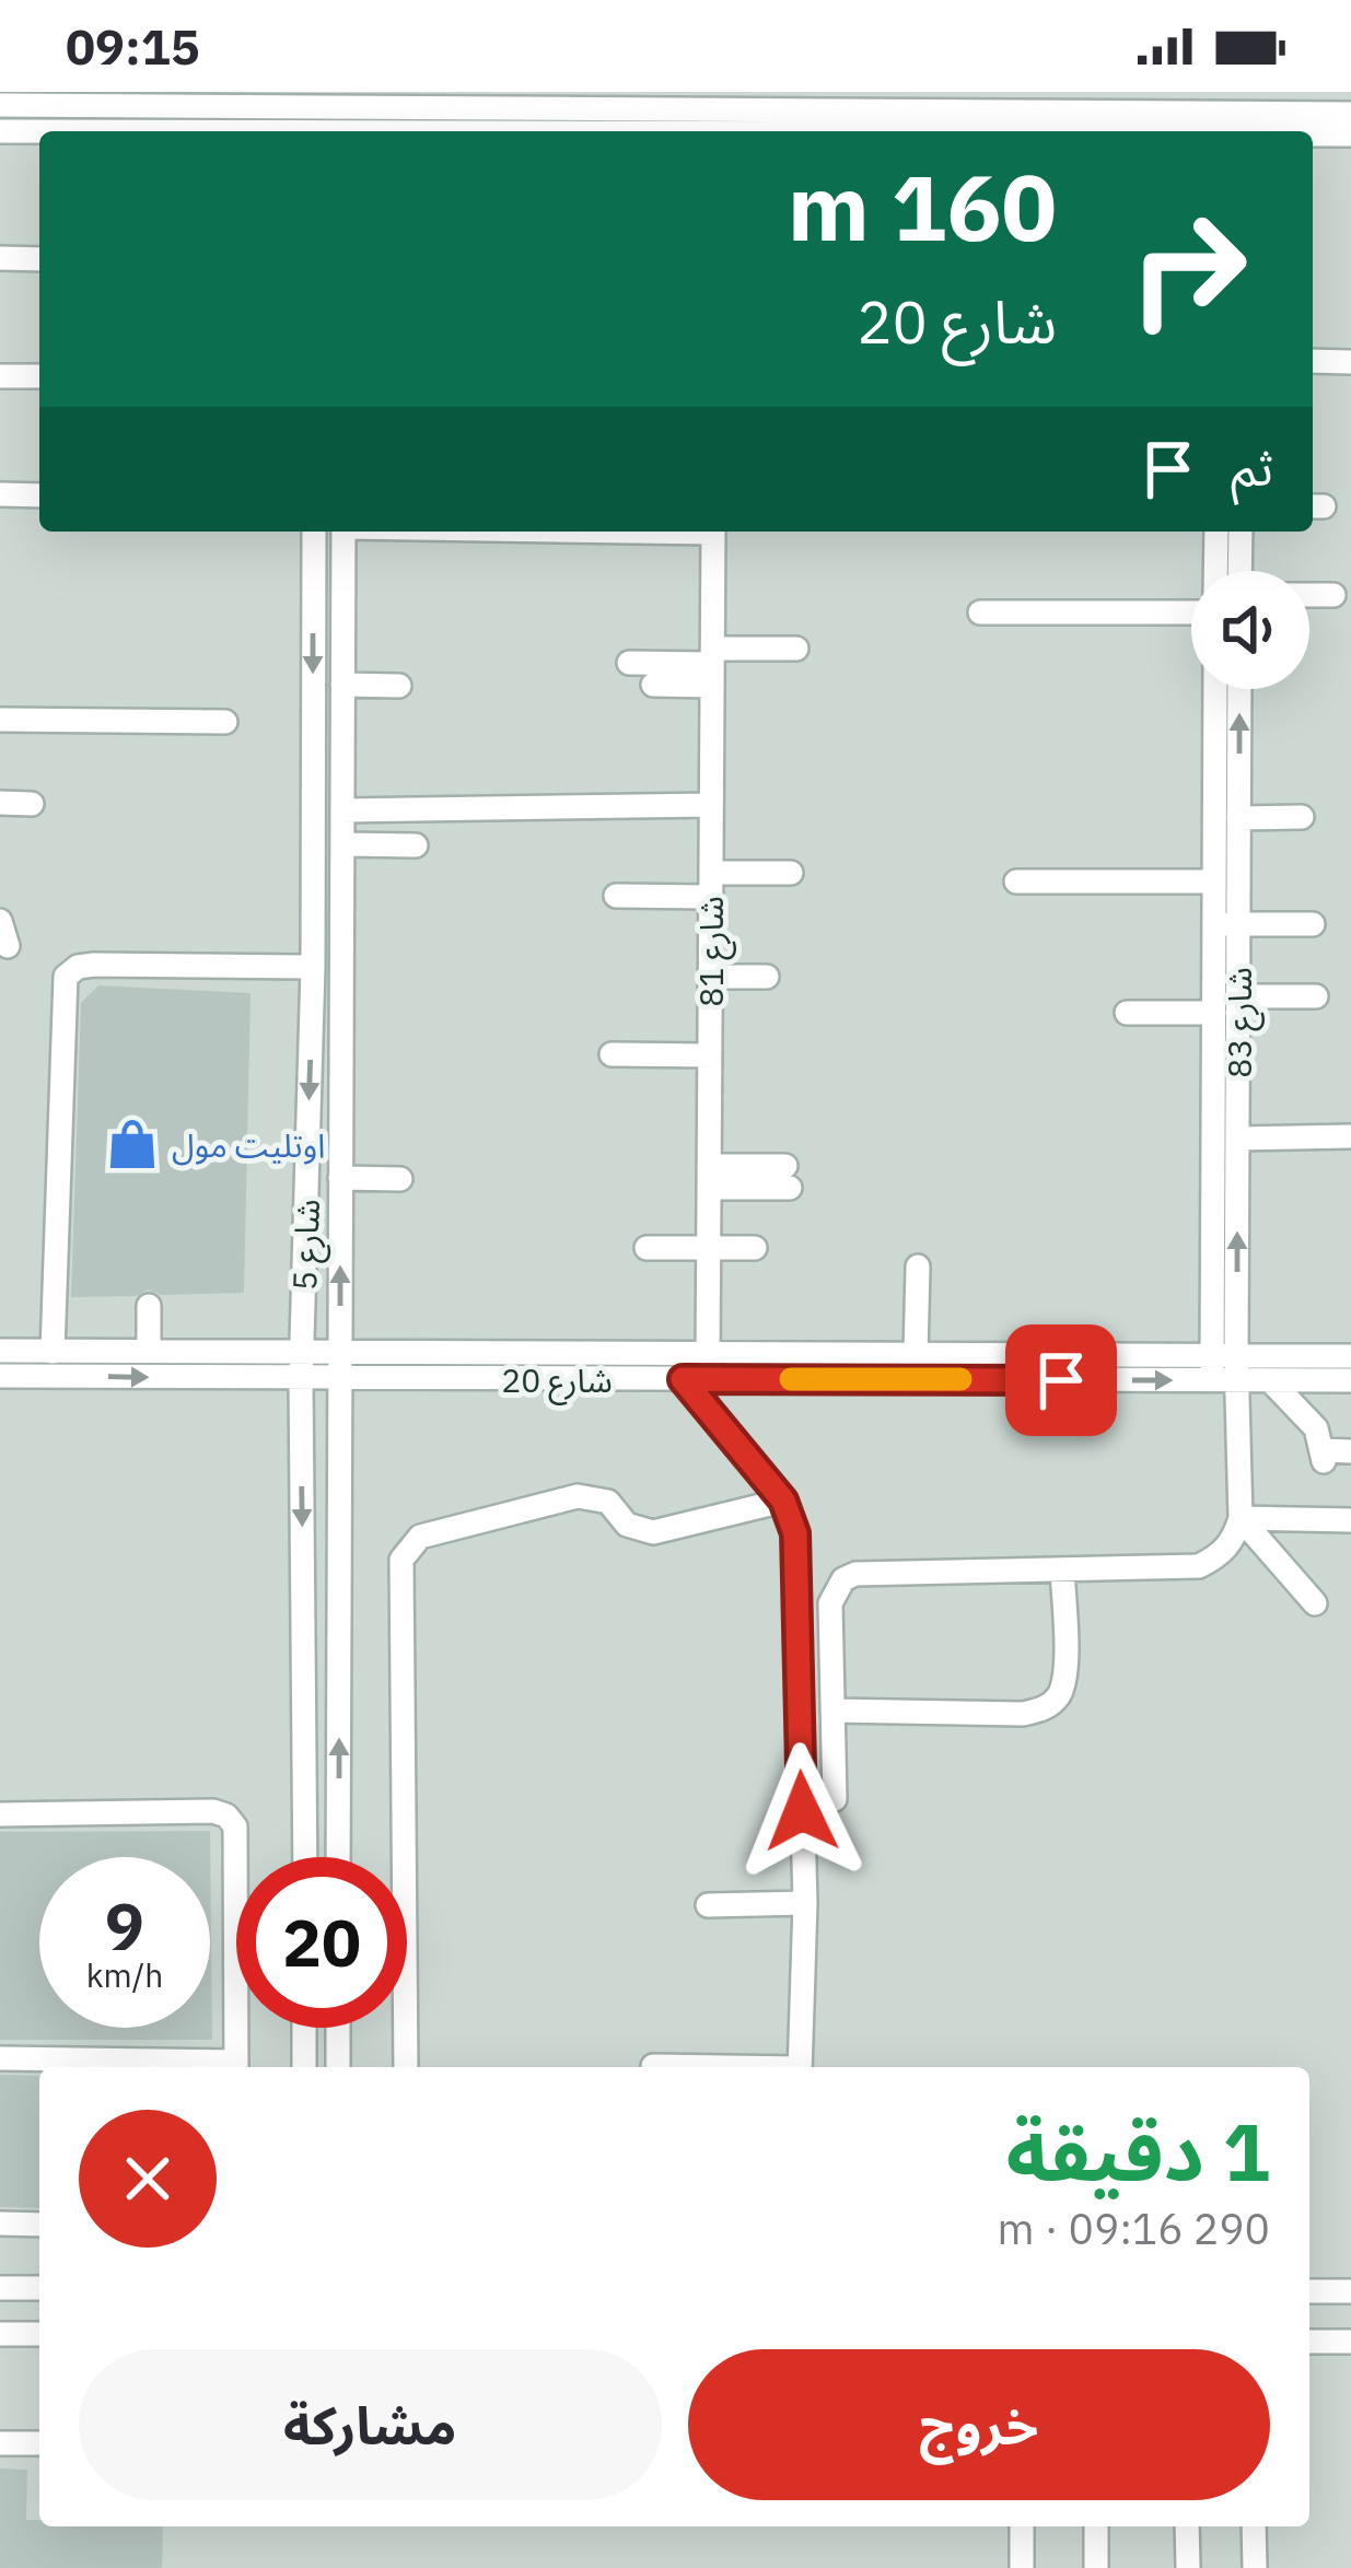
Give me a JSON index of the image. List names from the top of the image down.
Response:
{
  "streets": {
    "street": [
      "شارع 81",
      "شارع 83",
      "شارع 5",
      "شارع 20"
    ]
  },
  "crossings": [
    ["شارع 81", "شارع 20"],
    ["شارع 83", "شارع 20"],
    ["شارع 5", "شارع 20"]
  ],
  "places": {
    "shop": ["اوتليت مول"]
  },
  "page": {
    "status": "09:15",
    "turn": ["160 m", "شارع 20"],
    "then": "ثم",
    "speed": "9 km/h",
    "limit": "20",
    "heading": ["1 دقيقة", "290 m · 09:16"],
    "buttons": ["خروج", "مشاركة"]
  }
}
